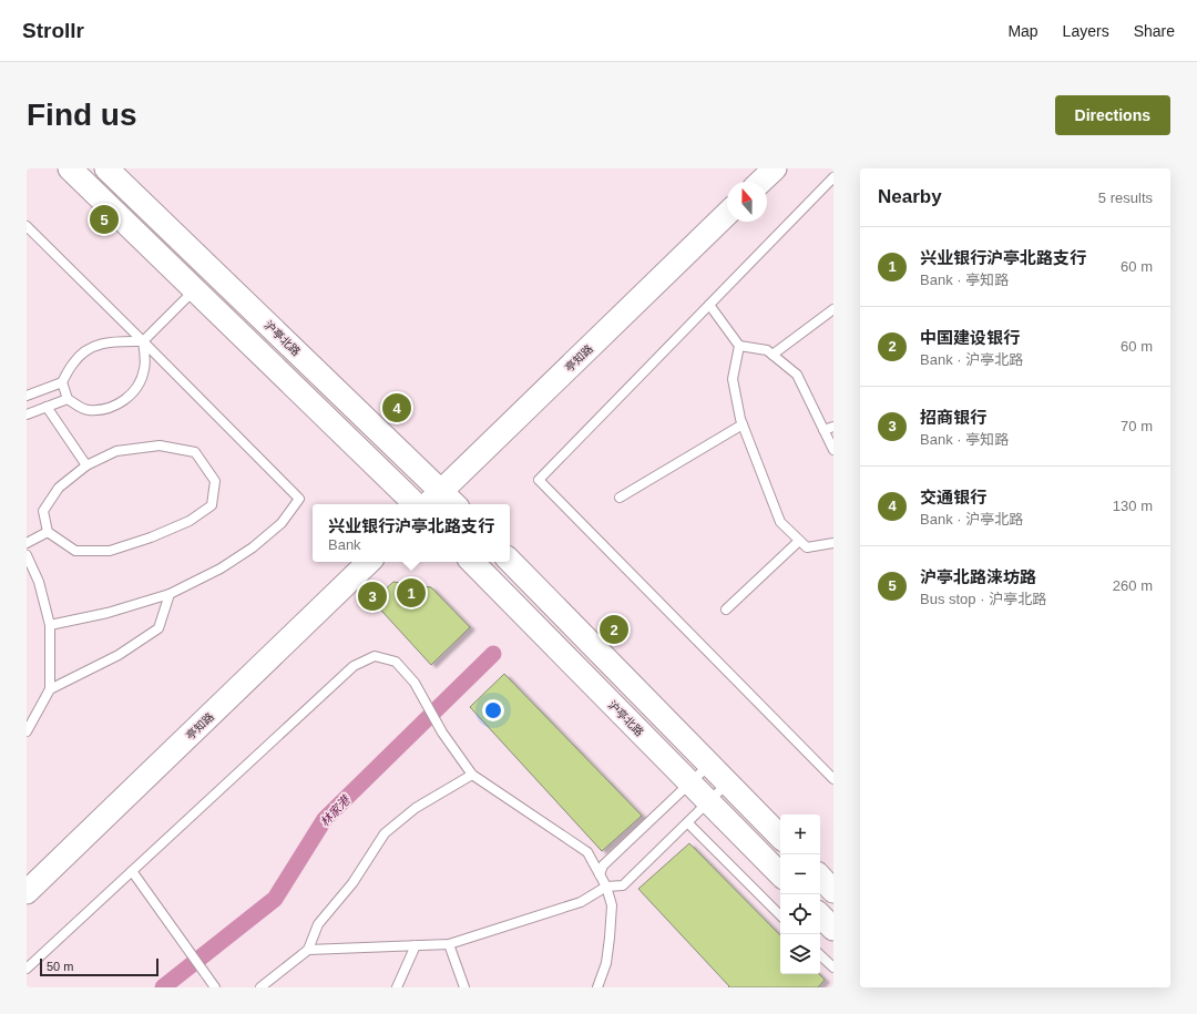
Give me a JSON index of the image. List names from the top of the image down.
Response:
{
  "streets": {
    "street": ["沪亭北路", "亭知路"]
  },
  "crossings": [
    ["沪亭北路", "亭知路"]
  ],
  "water": ["林家港"],
  "scale_bar": "50 m",
  "north": "top",
  "page": {
    "header": "Strollr",
    "nav": ["Map", "Layers", "Share"],
    "buttons": "Directions",
    "title": "Find us",
    "heading": ["Nearby", "5 results"],
    "pins": [
      "5",
      "4",
      "1",
      "3",
      "2"
    ],
    "list": [
      {
        "mark": "1",
        "name": "兴业银行沪亭北路支行",
        "note": "Bank · 亭知路",
        "value": "60 m"
      },
      {
        "mark": "2",
        "name": "中国建设银行",
        "note": "Bank · 沪亭北路",
        "value": "60 m"
      },
      {
        "mark": "3",
        "name": "招商银行",
        "note": "Bank · 亭知路",
        "value": "70 m"
      },
      {
        "mark": "4",
        "name": "交通银行",
        "note": "Bank · 沪亭北路",
        "value": "130 m"
      },
      {
        "mark": "5",
        "name": "沪亭北路涞坊路",
        "note": "Bus stop · 沪亭北路",
        "value": "260 m"
      }
    ],
    "popup": ["兴业银行沪亭北路支行", "Bank"],
    "map_buttons": ["+", "−"],
    "scale": "50 m"
  }
}
